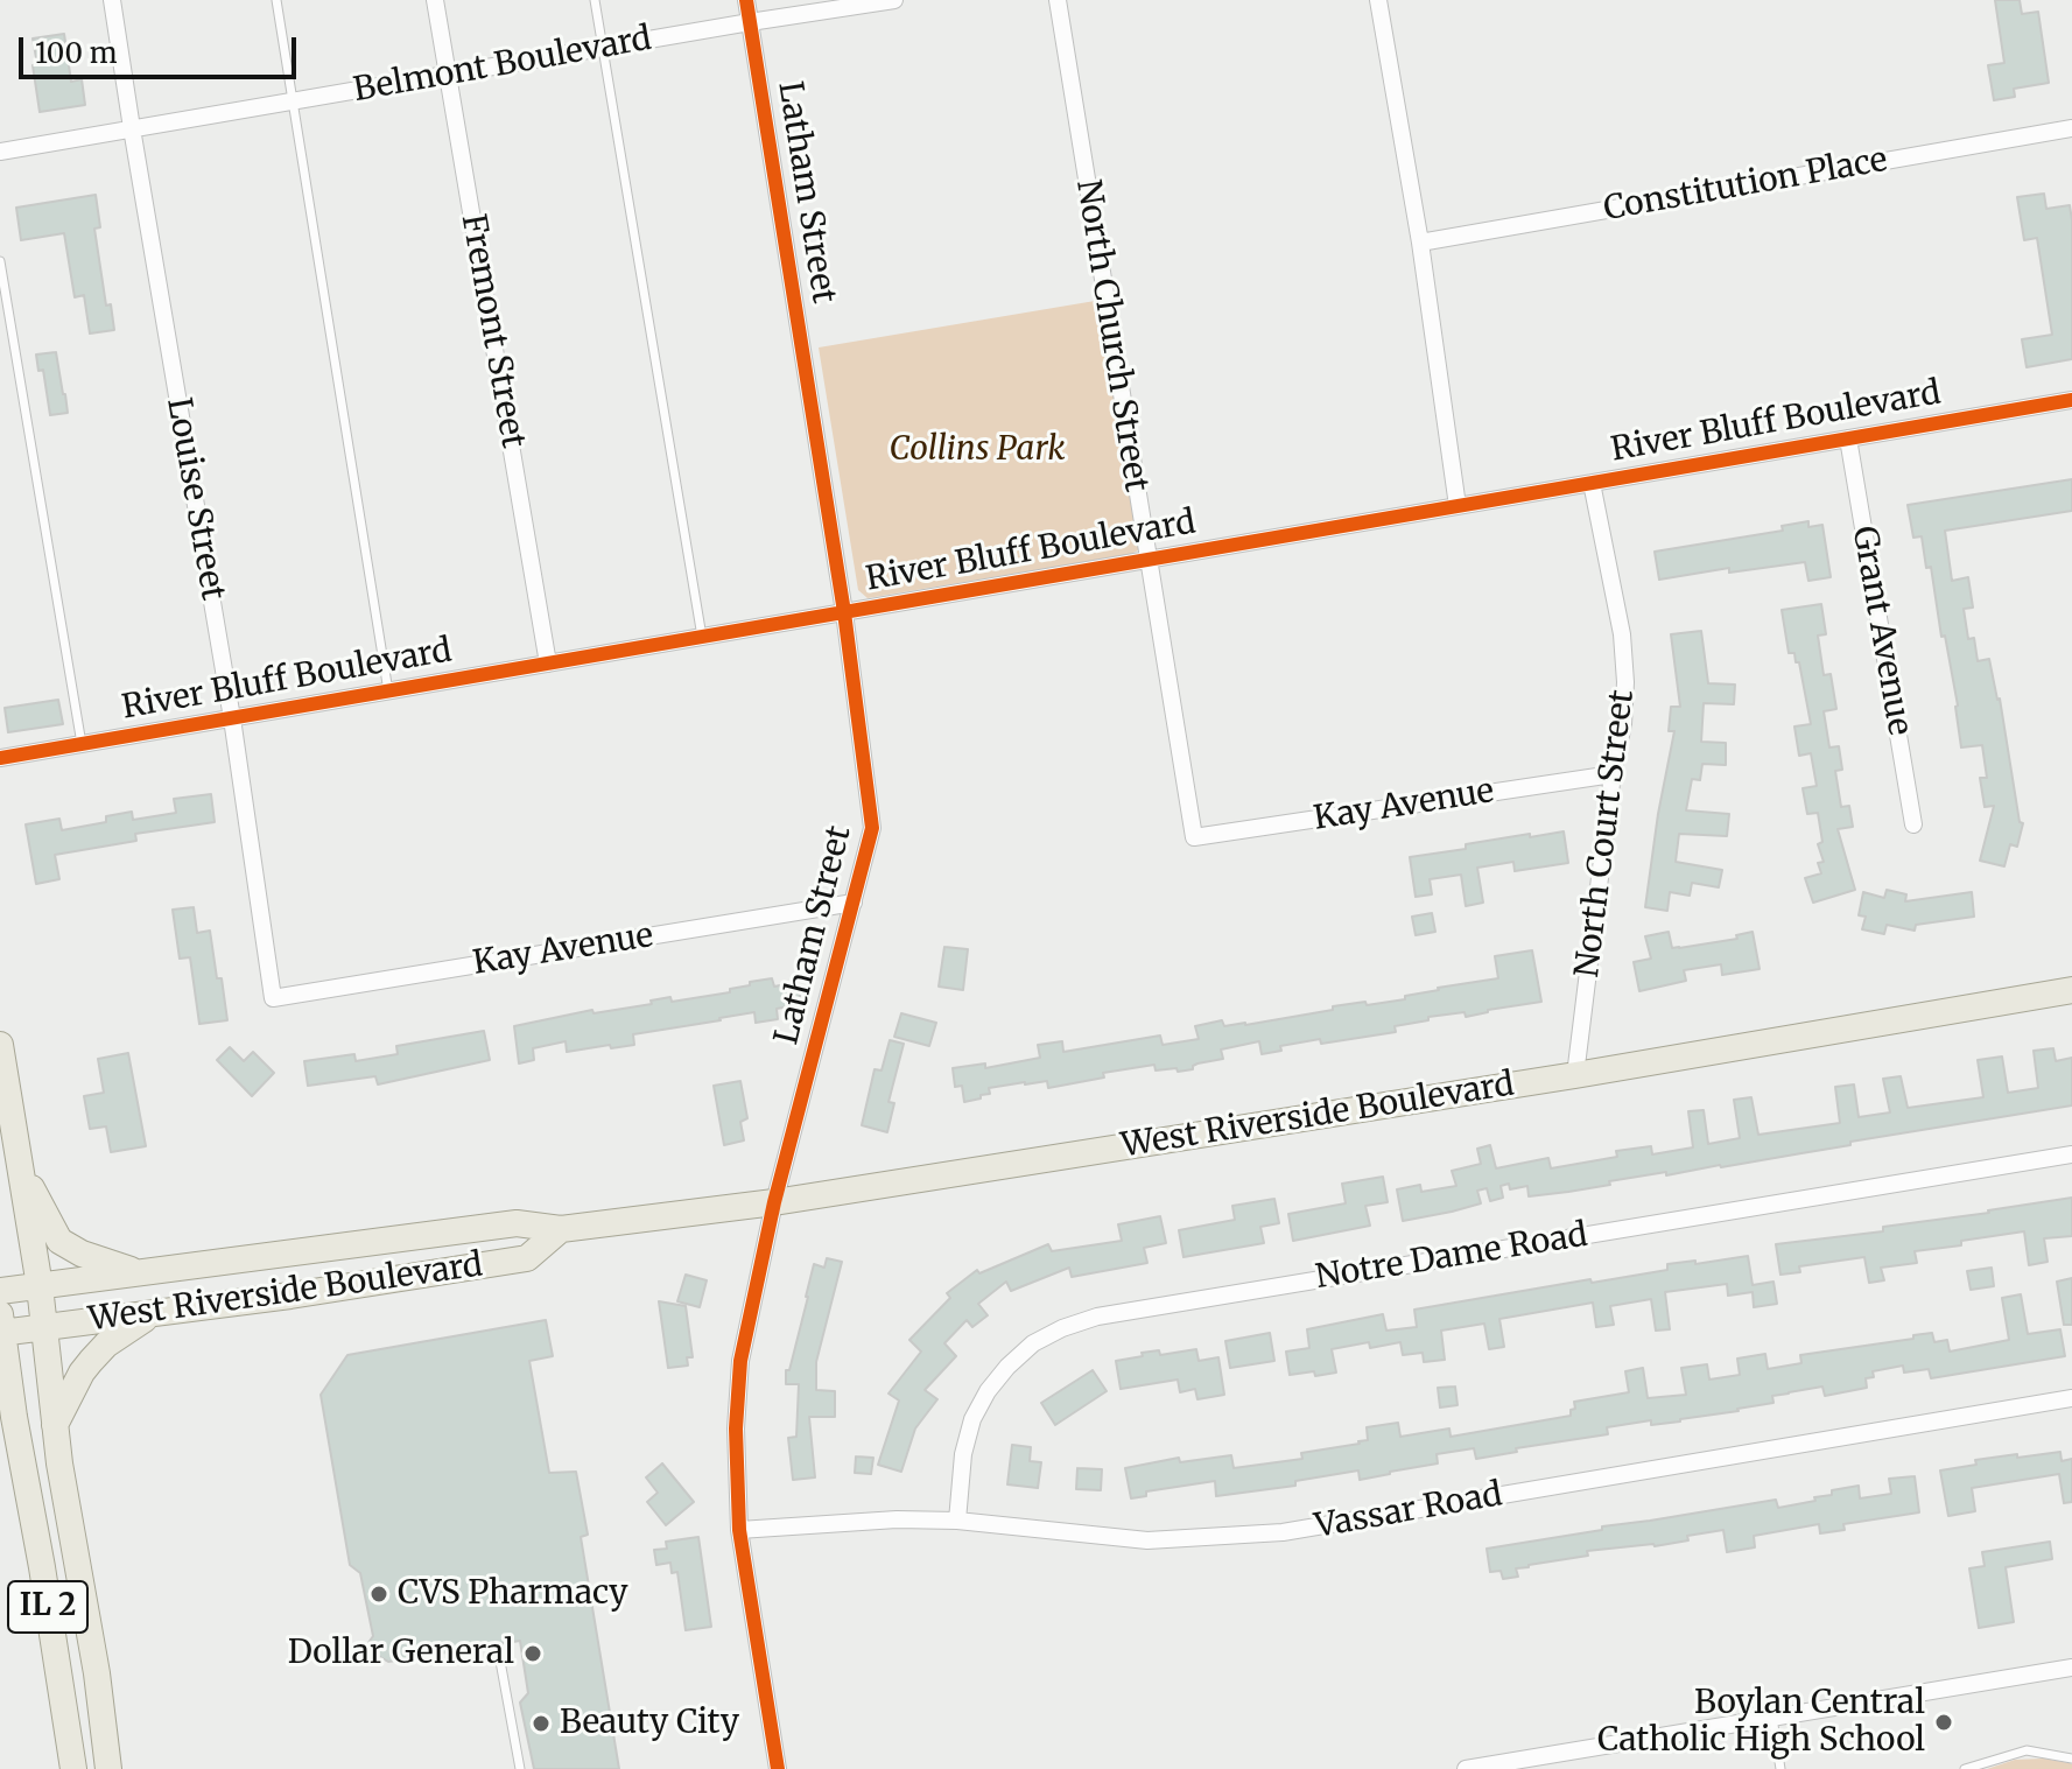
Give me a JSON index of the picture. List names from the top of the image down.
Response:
{
  "streets": {
    "main road": ["West Riverside Boulevard", "IL 2"],
    "street": [
      "Belmont Boulevard",
      "Constitution Place",
      "Latham Street",
      "Fremont Street",
      "North Church Street",
      "River Bluff Boulevard",
      "Louise Street",
      "Grant Avenue",
      "Kay Avenue",
      "North Court Street",
      "Notre Dame Road",
      "Vassar Road"
    ]
  },
  "crossings": [
    ["Belmont Boulevard", "Latham Street"],
    ["Belmont Boulevard", "Fremont Street"],
    ["Belmont Boulevard", "Louise Street"],
    ["Latham Street", "River Bluff Boulevard"],
    ["Latham Street", "Kay Avenue"],
    ["Latham Street", "West Riverside Boulevard"],
    ["Latham Street", "Vassar Road"],
    ["Fremont Street", "River Bluff Boulevard"],
    ["North Church Street", "River Bluff Boulevard"],
    ["North Church Street", "Kay Avenue"],
    ["River Bluff Boulevard", "Louise Street"],
    ["River Bluff Boulevard", "Grant Avenue"],
    ["River Bluff Boulevard", "North Court Street"],
    ["Louise Street", "Kay Avenue"],
    ["Kay Avenue", "North Court Street"],
    ["North Court Street", "West Riverside Boulevard"],
    ["West Riverside Boulevard", "IL 2"],
    ["Notre Dame Road", "Vassar Road"]
  ],
  "parks": ["Collins Park"],
  "places": [
    "CVS Pharmacy",
    "Dollar General",
    "Boylan Central Catholic High School",
    "Beauty City"
  ],
  "scale_bar": "100 m"
}
